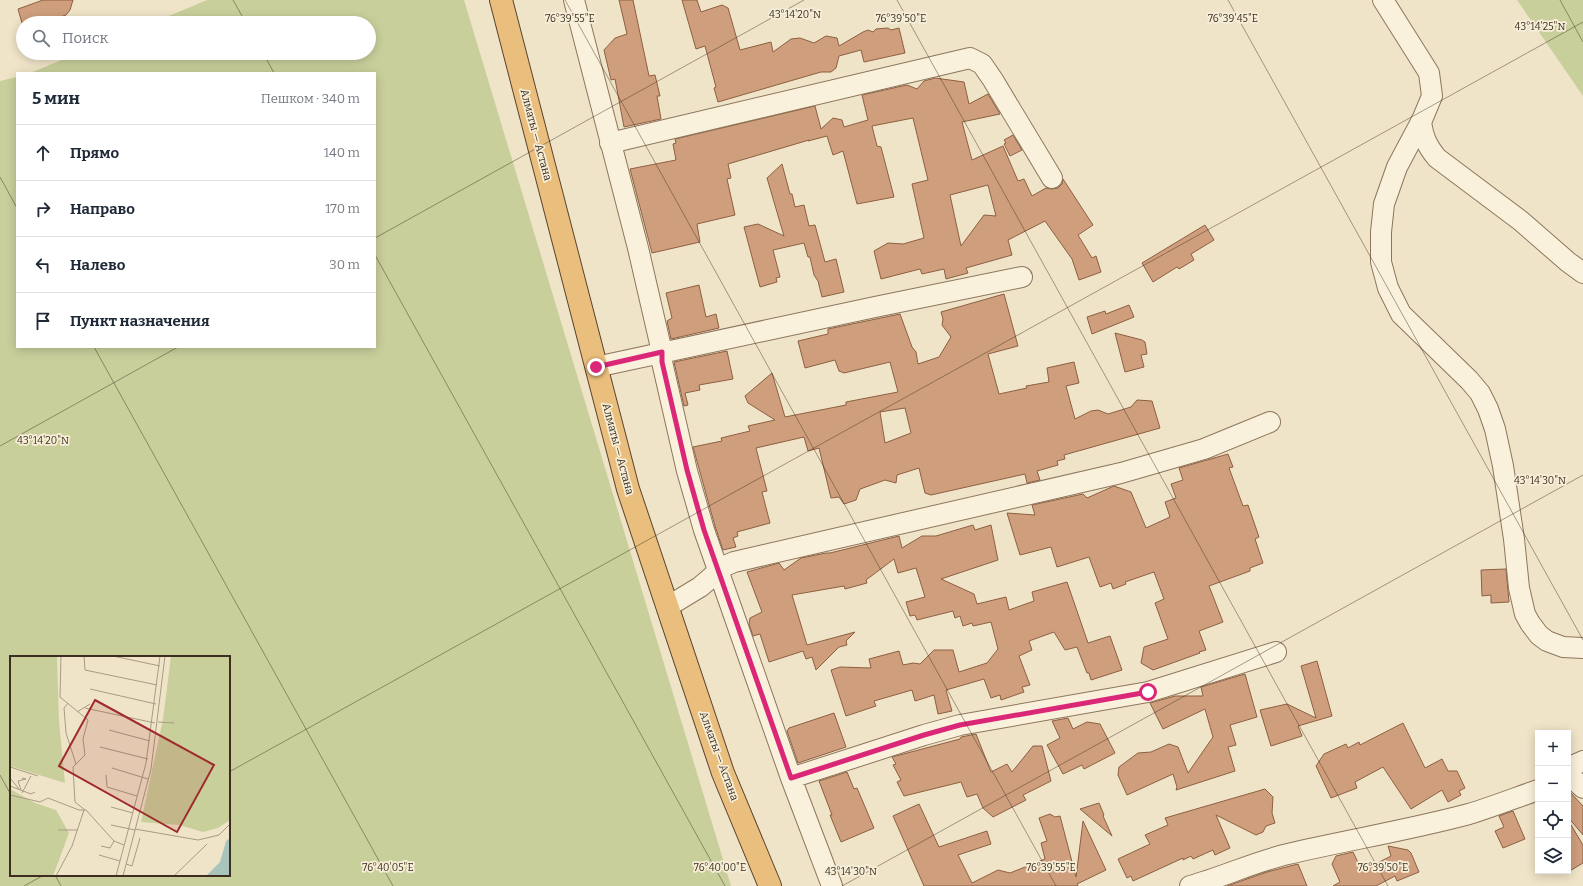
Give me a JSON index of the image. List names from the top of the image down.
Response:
{
  "streets": {
    "highway": ["Алматы — Астана"]
  },
  "page": {
    "search": "Поиск",
    "heading": ["5 мин", "Пешком · 340 m"],
    "list": [
      ["Прямо", "140 m"],
      ["Направо", "170 m"],
      ["Налево", "30 m"],
      "Пункт назначения"
    ],
    "map_buttons": ["+", "−"]
  },
  "coordinates": [
    "43°14'20\"N",
    "76°39'55\"E",
    "76°39'50\"E",
    "76°39'45\"E",
    "43°14'25\"N",
    "43°14'30\"N",
    "76°40'05\"E",
    "76°40'00\"E"
  ]
}
